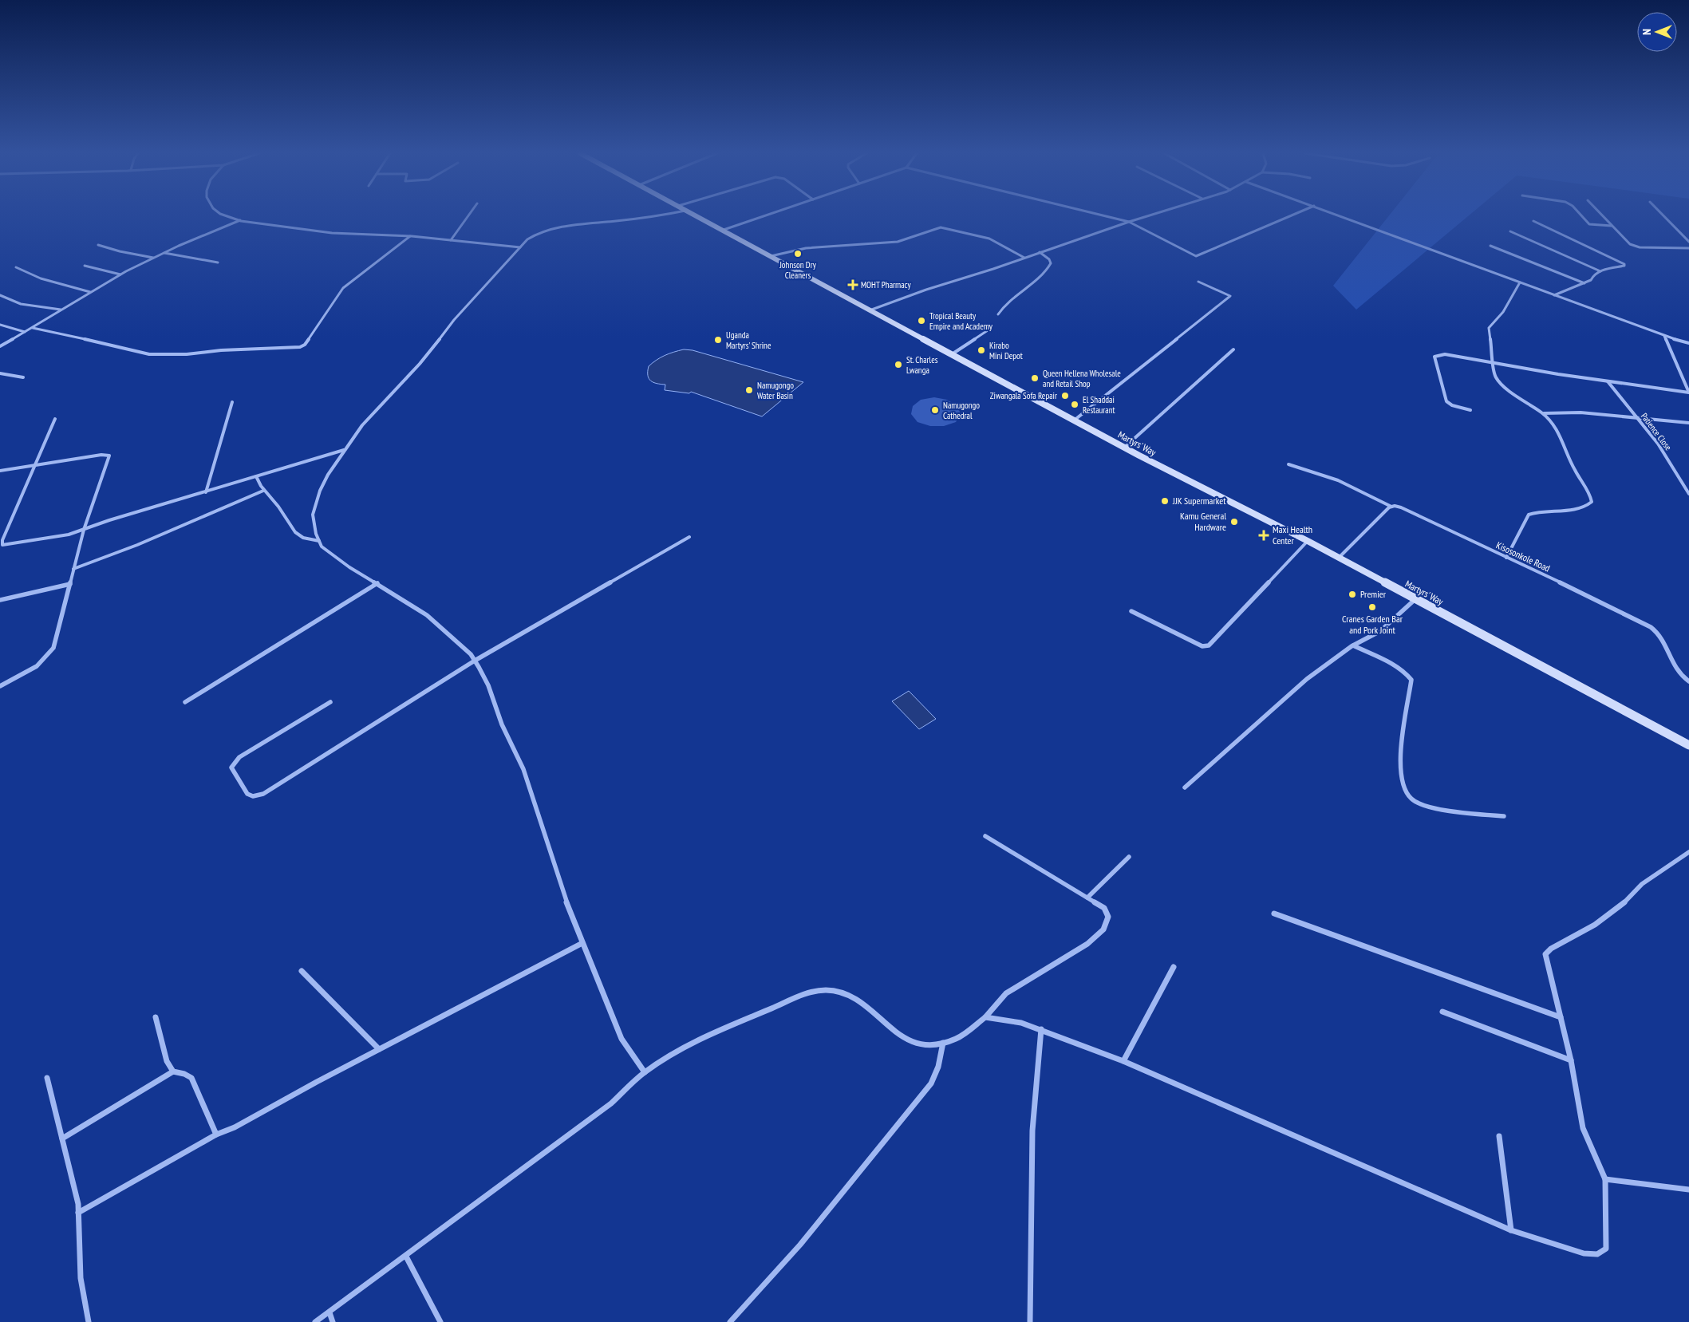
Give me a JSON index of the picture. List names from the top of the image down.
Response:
{
  "streets": {
    "main road": ["Martyrs' Way"],
    "street": ["Patience Close", "Kisosonkole Road"]
  },
  "places": {
    "other": [
      "Johnson Dry Cleaners",
      "Tropical Beauty Empire and Academy",
      "Uganda Martyrs' Shrine",
      "Kirabo Mini Depot",
      "St. Charles Lwanga",
      "Queen Hellena Wholesale and Retail Shop",
      "Namugongo Water Basin",
      "Ziwangala Sofa Repair",
      "El Shaddai Restaurant",
      "Namugongo Cathedral",
      "JJK Supermarket",
      "Kamu General Hardware",
      "Premier",
      "Cranes Garden Bar and Pork Joint"
    ],
    "health": ["MOHT Pharmacy", "Maxi Health Center"]
  },
  "north": "left"
}
